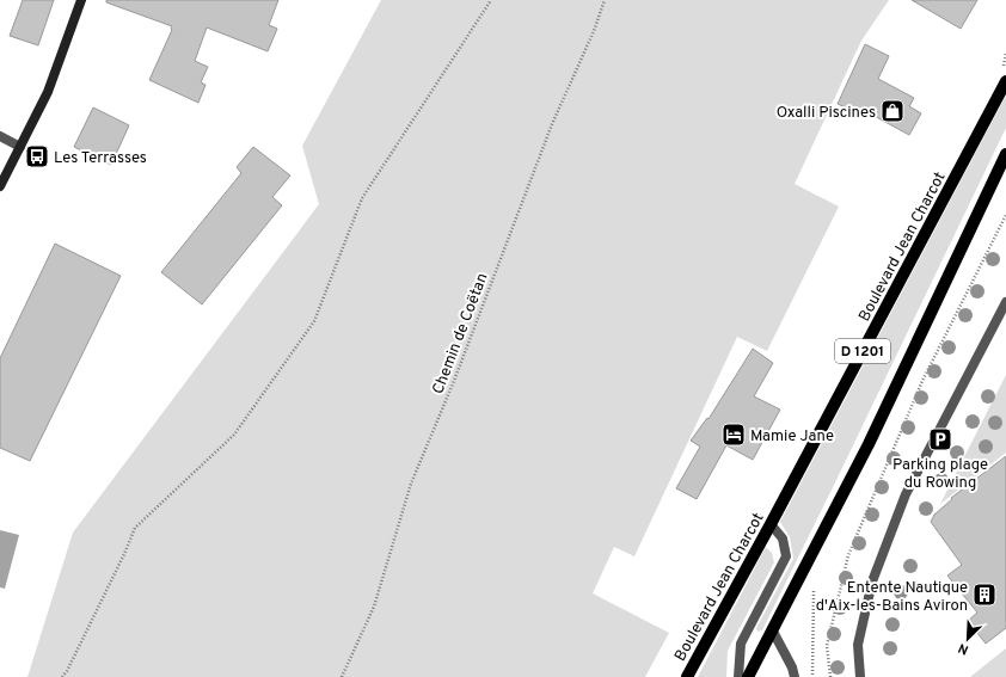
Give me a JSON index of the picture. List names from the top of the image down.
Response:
{
  "streets": {
    "main road": ["Boulevard Jean Charcot", "D 1201"],
    "path": ["Chemin de Coëtan"]
  },
  "places": {
    "shop": ["Oxalli Piscines"],
    "bus stop": ["Les Terrasses"],
    "hotel": ["Mamie Jane"],
    "parking": ["Parking plage du Rowing"],
    "building": ["Entente Nautique d'Aix-les-Bains Aviron"]
  },
  "north": "bottom left"
}
